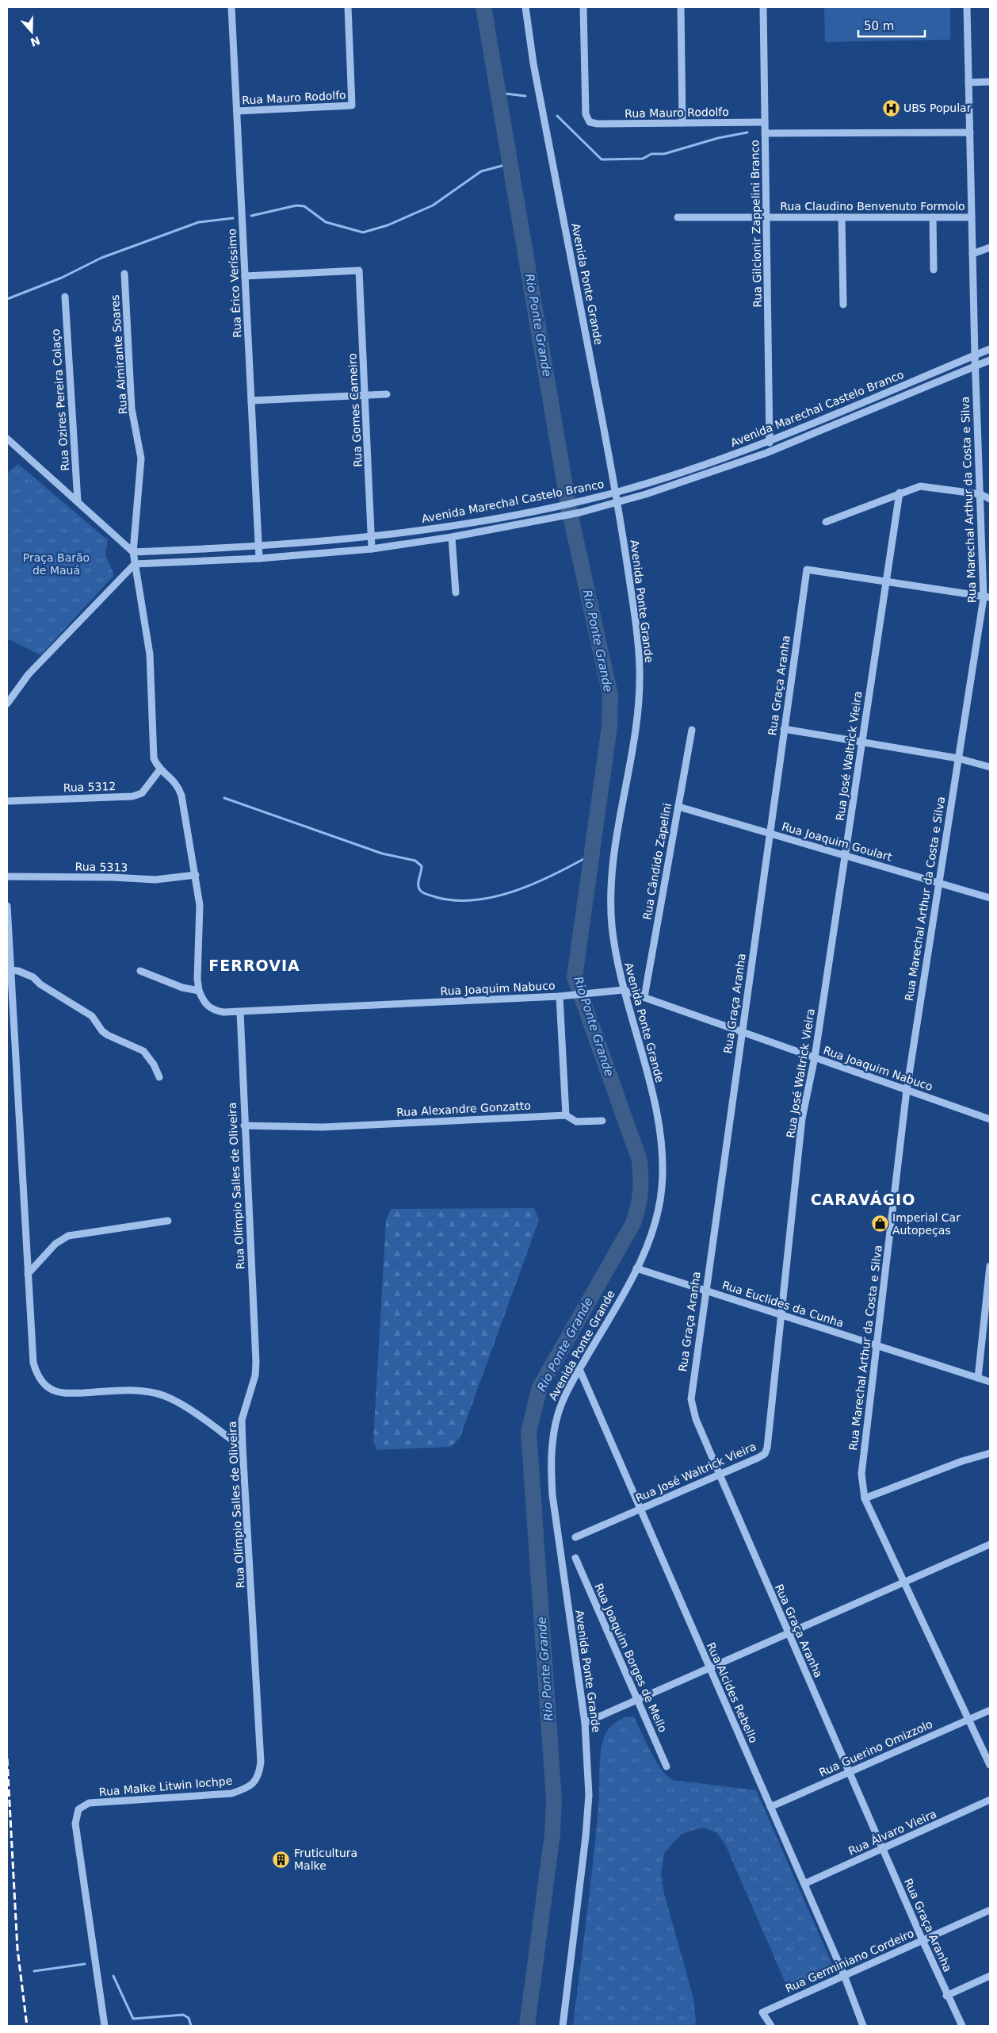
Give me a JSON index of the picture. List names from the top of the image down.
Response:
{
  "streets": {
    "street": [
      "Rua Mauro Rodolfo",
      "Rua Claudino Benvenuto Formolo",
      "Rua Gilcionir Zappelini Branco",
      "Rua Érico Veríssimo",
      "Avenida Ponte Grande",
      "Rua Almirante Soares",
      "Rua Ozires Pereira Colaço",
      "Avenida Marechal Castelo Branco",
      "Rua Gomes Carneiro",
      "Rua Marechal Arthur da Costa e Silva",
      "Rua Graça Aranha",
      "Rua José Waltrick Vieira",
      "Rua 5312",
      "Rua Joaquim Goulart",
      "Rua Cândido Zapelini",
      "Rua 5313",
      "Rua Joaquim Nabuco",
      "Rua Alexandre Gonzatto",
      "Rua Olímpio Salles de Oliveira",
      "Rua Euclides da Cunha",
      "Rua Joaquim Borges de Mello",
      "Rua Alcides Rebello",
      "Rua Guerino Omizzolo",
      "Rua Malke Litwin Iochpe",
      "Rua Álvaro Vieira",
      "Rua Germiniano Cordeiro"
    ]
  },
  "crossings": [
    ["Rua Mauro Rodolfo", "Rua Gilcionir Zappelini Branco"],
    ["Rua Mauro Rodolfo", "Rua Érico Veríssimo"],
    ["Rua Claudino Benvenuto Formolo", "Rua Gilcionir Zappelini Branco"],
    ["Rua Claudino Benvenuto Formolo", "Rua Marechal Arthur da Costa e Silva"],
    ["Rua Gilcionir Zappelini Branco", "Avenida Marechal Castelo Branco"],
    ["Rua Érico Veríssimo", "Avenida Marechal Castelo Branco"],
    ["Rua Érico Veríssimo", "Rua Gomes Carneiro"],
    ["Avenida Ponte Grande", "Avenida Marechal Castelo Branco"],
    ["Avenida Ponte Grande", "Rua Joaquim Nabuco"],
    ["Avenida Ponte Grande", "Rua Euclides da Cunha"],
    ["Avenida Ponte Grande", "Rua Alcides Rebello"],
    ["Rua Almirante Soares", "Avenida Marechal Castelo Branco"],
    ["Rua Almirante Soares", "Rua 5312"],
    ["Avenida Marechal Castelo Branco", "Rua Gomes Carneiro"],
    ["Avenida Marechal Castelo Branco", "Rua Marechal Arthur da Costa e Silva"],
    ["Rua Marechal Arthur da Costa e Silva", "Rua Joaquim Goulart"],
    ["Rua Marechal Arthur da Costa e Silva", "Rua Joaquim Nabuco"],
    ["Rua Marechal Arthur da Costa e Silva", "Rua Euclides da Cunha"],
    ["Rua Marechal Arthur da Costa e Silva", "Rua Guerino Omizzolo"],
    ["Rua Graça Aranha", "Rua José Waltrick Vieira"],
    ["Rua Graça Aranha", "Rua Joaquim Goulart"],
    ["Rua Graça Aranha", "Rua Joaquim Nabuco"],
    ["Rua Graça Aranha", "Rua Euclides da Cunha"],
    ["Rua Graça Aranha", "Rua Guerino Omizzolo"],
    ["Rua Graça Aranha", "Rua Álvaro Vieira"],
    ["Rua Graça Aranha", "Rua Germiniano Cordeiro"],
    ["Rua José Waltrick Vieira", "Rua Joaquim Goulart"],
    ["Rua José Waltrick Vieira", "Rua Joaquim Nabuco"],
    ["Rua José Waltrick Vieira", "Rua Euclides da Cunha"],
    ["Rua José Waltrick Vieira", "Rua Alcides Rebello"],
    ["Rua Joaquim Goulart", "Rua Cândido Zapelini"],
    ["Rua Cândido Zapelini", "Rua Joaquim Nabuco"],
    ["Rua Joaquim Nabuco", "Rua Olímpio Salles de Oliveira"],
    ["Rua Alexandre Gonzatto", "Rua Olímpio Salles de Oliveira"],
    ["Rua Olímpio Salles de Oliveira", "Rua Malke Litwin Iochpe"],
    ["Rua Alcides Rebello", "Rua Guerino Omizzolo"],
    ["Rua Alcides Rebello", "Rua Álvaro Vieira"],
    ["Rua Alcides Rebello", "Rua Germiniano Cordeiro"]
  ],
  "districts": ["FERROVIA", "CARAVÁGIO"],
  "water": ["Rio Ponte Grande"],
  "parks": ["Praça Barão de Mauá"],
  "places": {
    "hospital": ["UBS Popular"],
    "shop": ["Imperial Car Autopeças"],
    "building": ["Fruticultura Malke"]
  },
  "scale_bar": "50 m",
  "north": "bottom"
}
